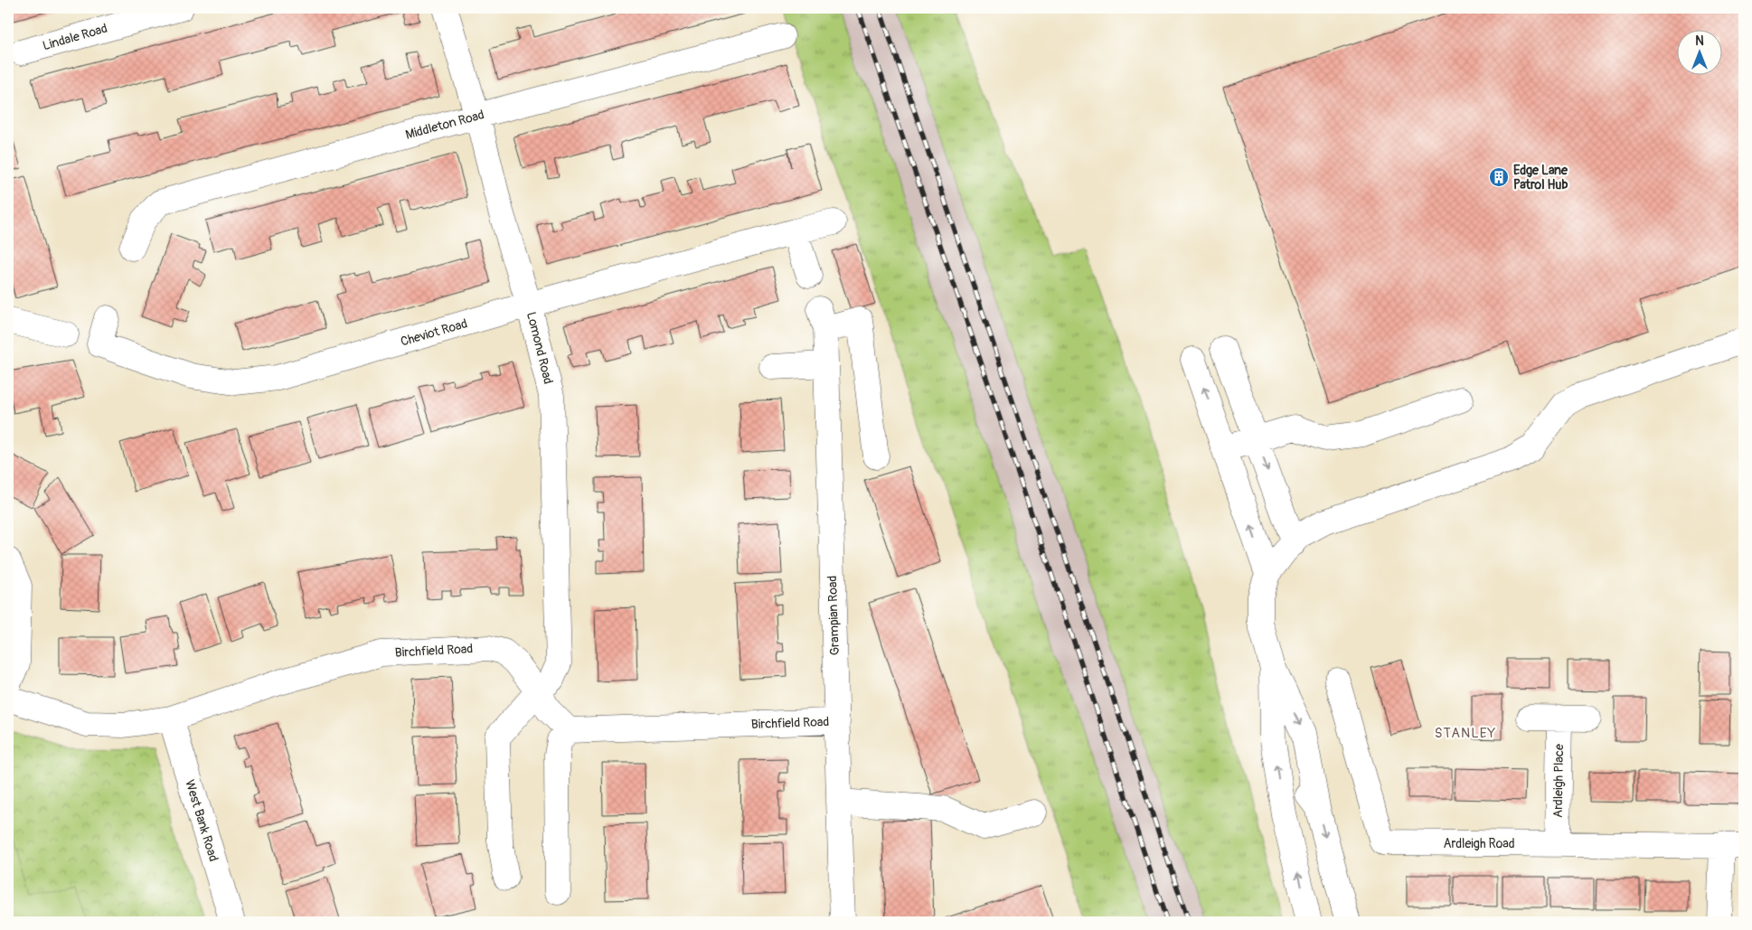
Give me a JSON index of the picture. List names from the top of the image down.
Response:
{
  "streets": {
    "street": [
      "Lindale Road",
      "Middleton Road",
      "Cheviot Road",
      "Lomond Road",
      "Grampian Road",
      "Birchfield Road",
      "Ardleigh Place",
      "West Bank Road",
      "Ardleigh Road"
    ]
  },
  "crossings": [
    ["Middleton Road", "Lomond Road"],
    ["Cheviot Road", "Lomond Road"],
    ["Lomond Road", "Birchfield Road"],
    ["Grampian Road", "Birchfield Road"],
    ["Birchfield Road", "West Bank Road"],
    ["Ardleigh Place", "Ardleigh Road"]
  ],
  "districts": ["STANLEY"],
  "places": {
    "building": ["Edge Lane Patrol Hub"]
  },
  "north": "top"
}
